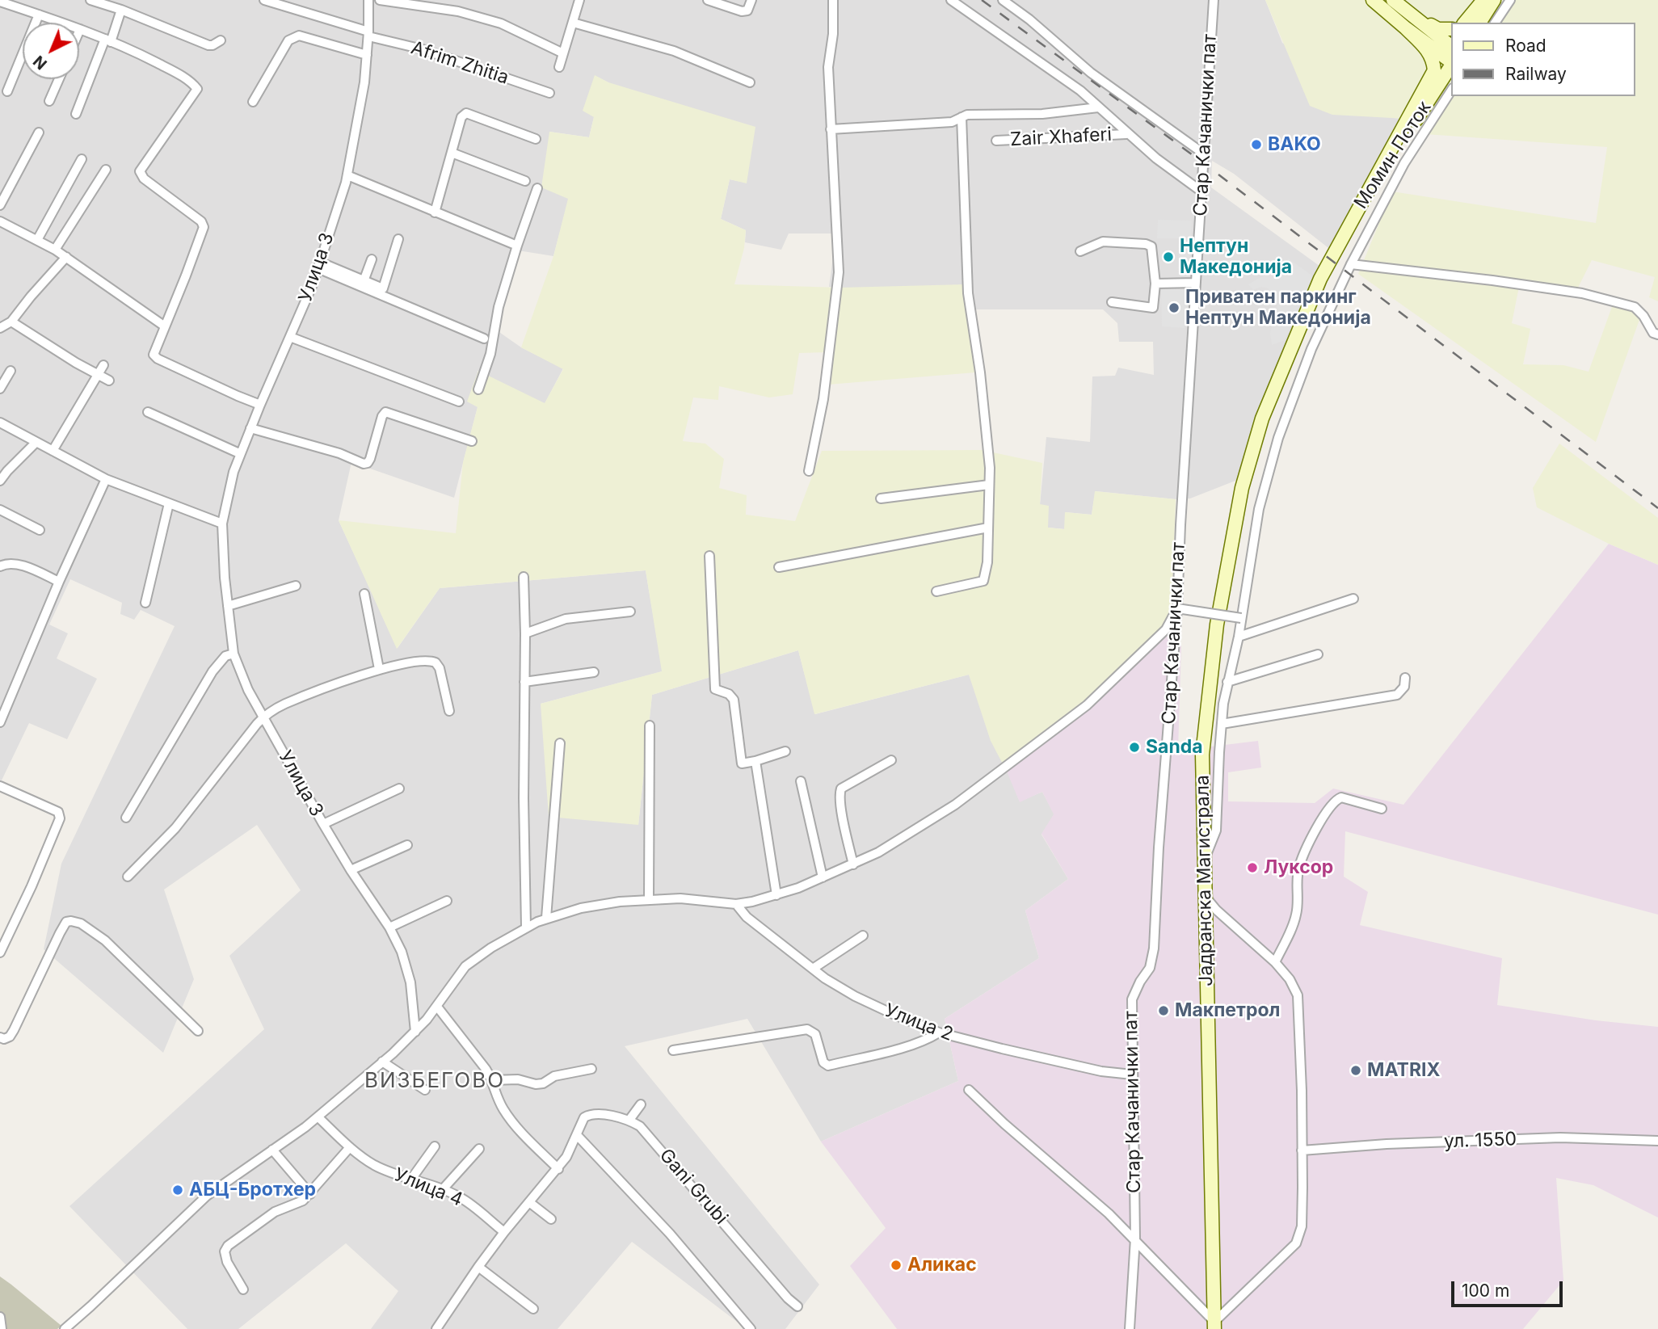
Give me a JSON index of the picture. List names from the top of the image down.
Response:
{
  "streets": {
    "street": [
      "Afrim Zhitia",
      "Стар Качанички пат",
      "Zair Xhaferi",
      "Момин Поток",
      "Улица 3",
      "Јадранска Магистрала",
      "Улица 2",
      "ул. 1550",
      "Gani Grubi",
      "Улица 4"
    ]
  },
  "crossings": [
    ["Afrim Zhitia", "Улица 3"],
    ["Стар Качанички пат", "Улица 2"],
    ["Момин Поток", "Јадранска Магистрала"]
  ],
  "districts": ["ВИЗБЕГОВО"],
  "places": [
    "BAKO",
    "Нептун Македонија",
    "Приватен паркинг Нептун Македонија",
    "Sanda",
    "Луксор",
    "Макпетрол",
    "MATRIX",
    "АБЦ-Бротхер",
    "Аликас"
  ],
  "legend": ["Road", "Railway"],
  "scale_bar": "100 m",
  "north": "bottom left"
}
